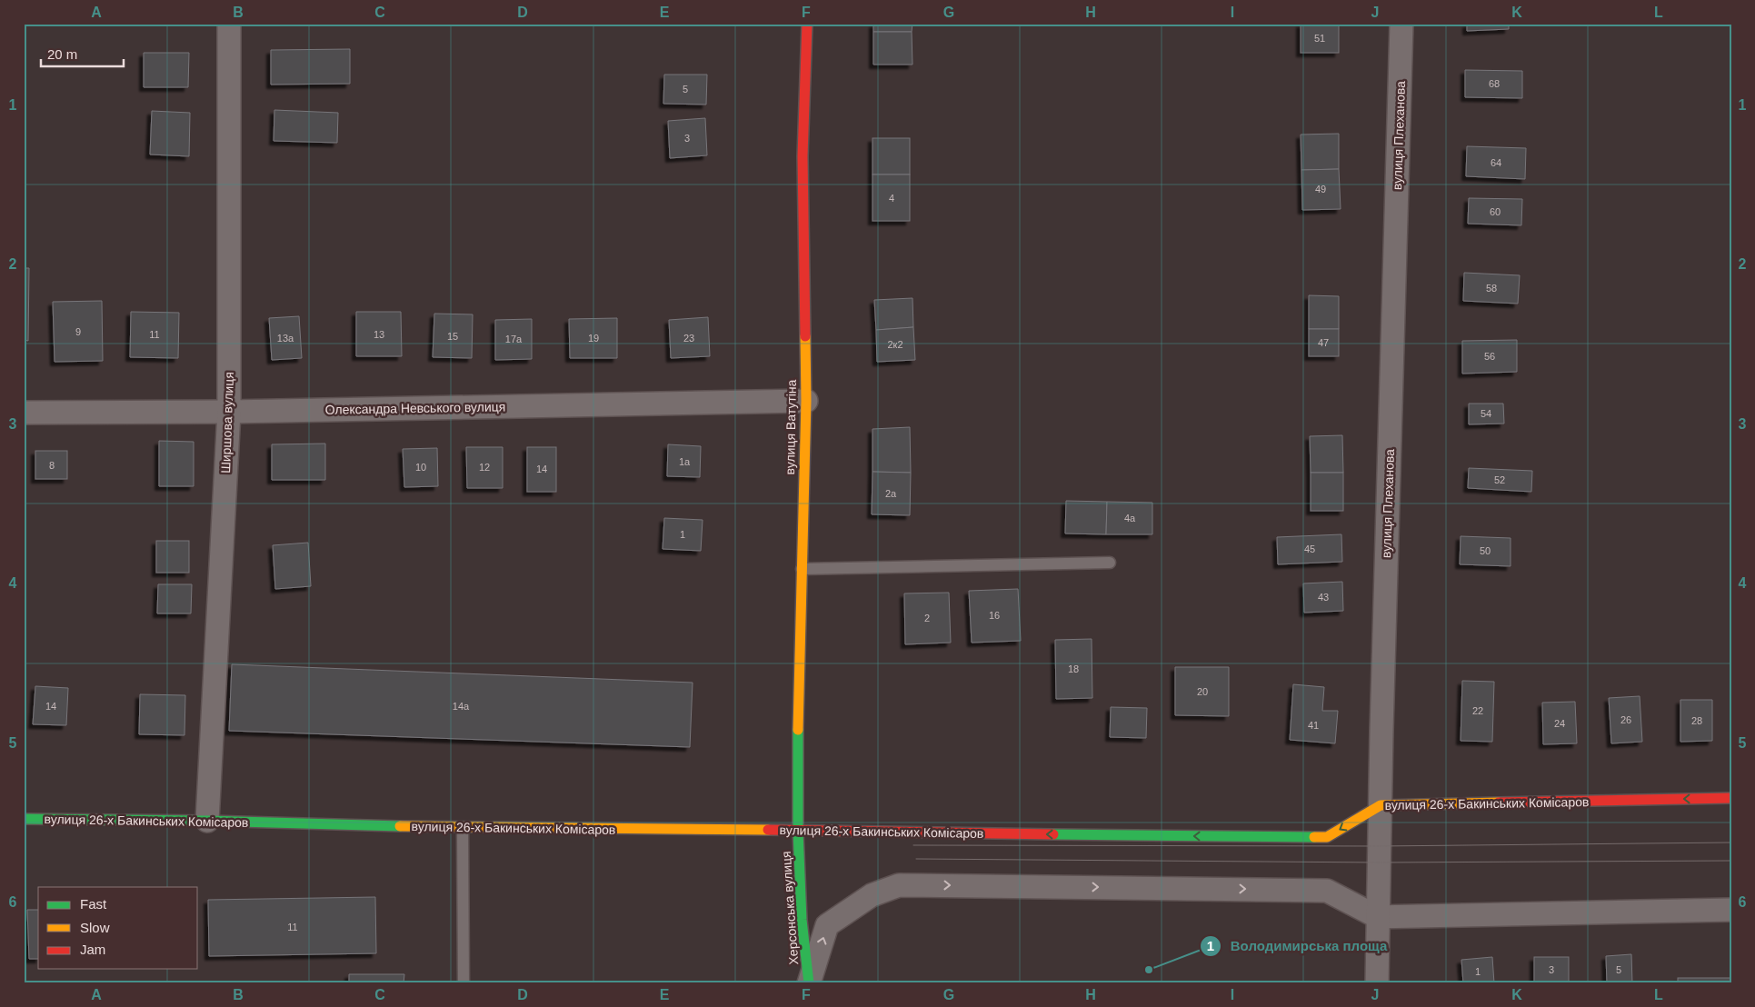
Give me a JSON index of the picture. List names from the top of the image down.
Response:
{
  "streets": {
    "street": [
      "вулиця Плеханова",
      "Олександра Невського вулиця",
      "Ширшова вулиця",
      "вулиця Ватутіна",
      "вулиця 26-х Бакинських Комісаров",
      "Херсонська вулиця"
    ]
  },
  "crossings": [
    ["вулиця Плеханова", "вулиця 26-х Бакинських Комісаров"],
    ["Олександра Невського вулиця", "Ширшова вулиця"],
    ["Олександра Невського вулиця", "вулиця Ватутіна"],
    ["Ширшова вулиця", "вулиця 26-х Бакинських Комісаров"],
    ["вулиця Ватутіна", "вулиця 26-х Бакинських Комісаров"],
    ["вулиця Ватутіна", "Херсонська вулиця"],
    ["вулиця 26-х Бакинських Комісаров", "Херсонська вулиця"]
  ],
  "places": ["Володимирська площа"],
  "house_numbers": [
    "51",
    "68",
    "5",
    "3",
    "64",
    "49",
    "4",
    "60",
    "58",
    "9",
    "11",
    "13",
    "15",
    "13а",
    "19",
    "23",
    "17а",
    "47",
    "2к2",
    "56",
    "54",
    "1а",
    "8",
    "10",
    "12",
    "14",
    "52",
    "2а",
    "4а",
    "1",
    "45",
    "50",
    "43",
    "16",
    "2",
    "18",
    "20",
    "14",
    "14а",
    "22",
    "26",
    "28",
    "24",
    "41",
    "11",
    "3",
    "5",
    "1"
  ],
  "legend": ["Fast", "Slow", "Jam"],
  "scale_bar": "20 m",
  "grid": {
    "columns": [
      "A",
      "B",
      "C",
      "D",
      "E",
      "F",
      "G",
      "H",
      "I",
      "J",
      "K",
      "L"
    ],
    "rows": [
      "1",
      "2",
      "3",
      "4",
      "5",
      "6"
    ]
  }
}
